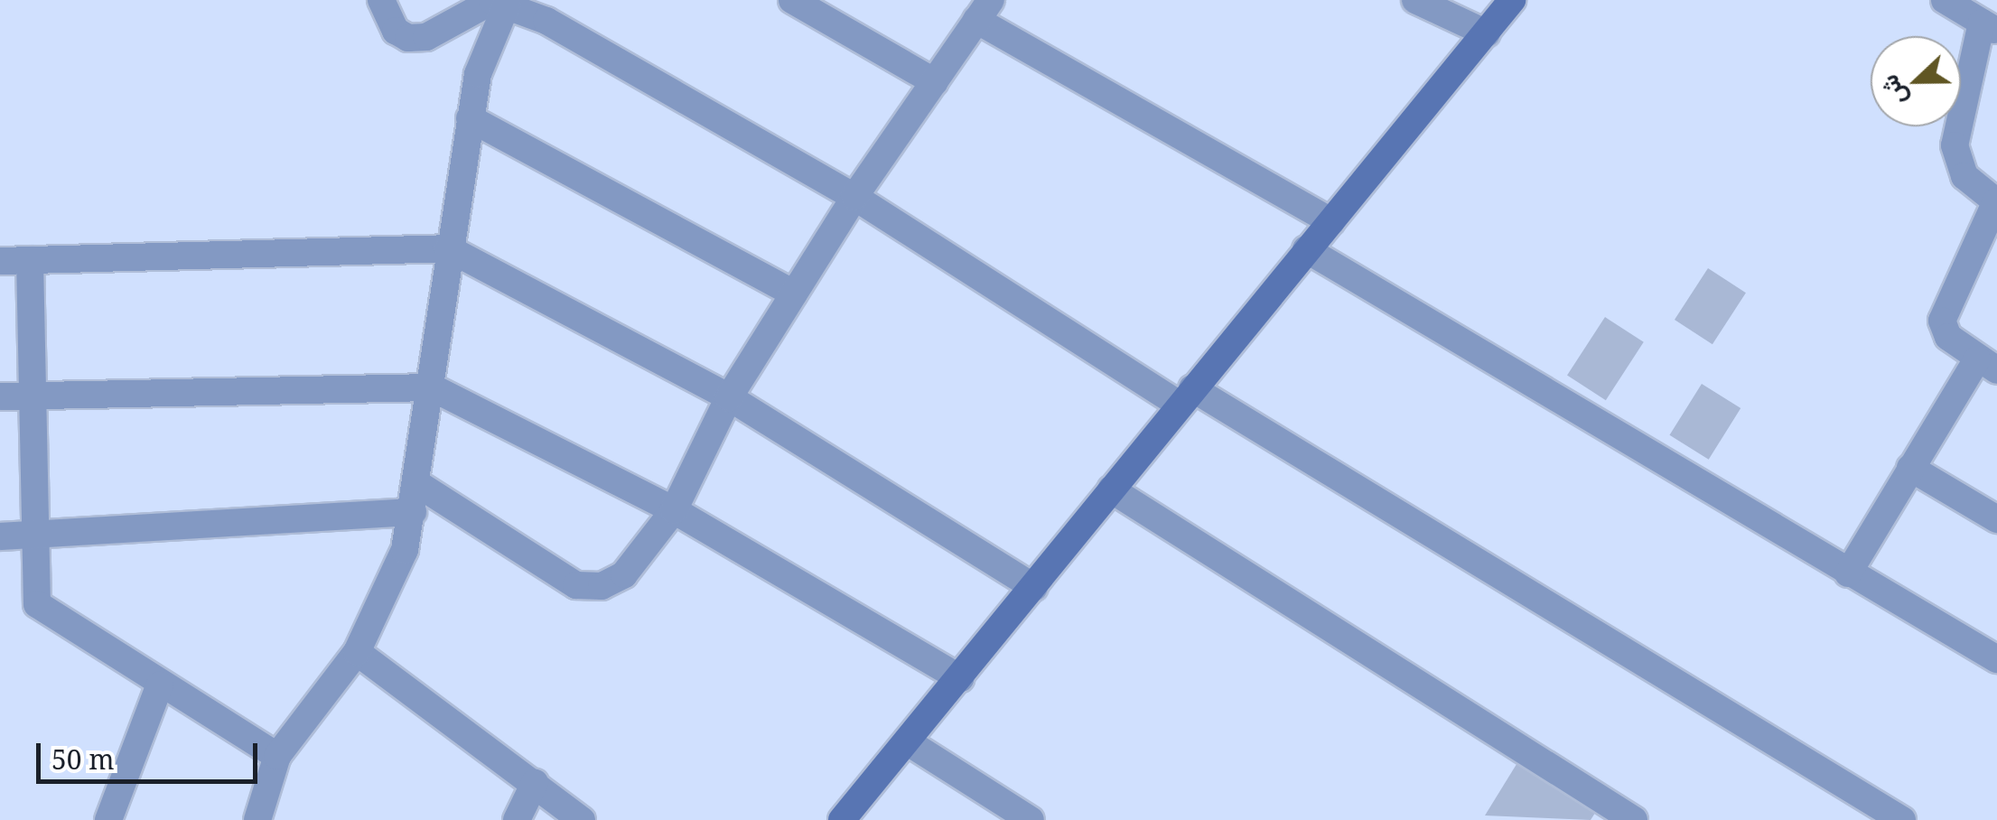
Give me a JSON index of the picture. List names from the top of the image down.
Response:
{
  "scale_bar": "50 m",
  "north": "left"
}
